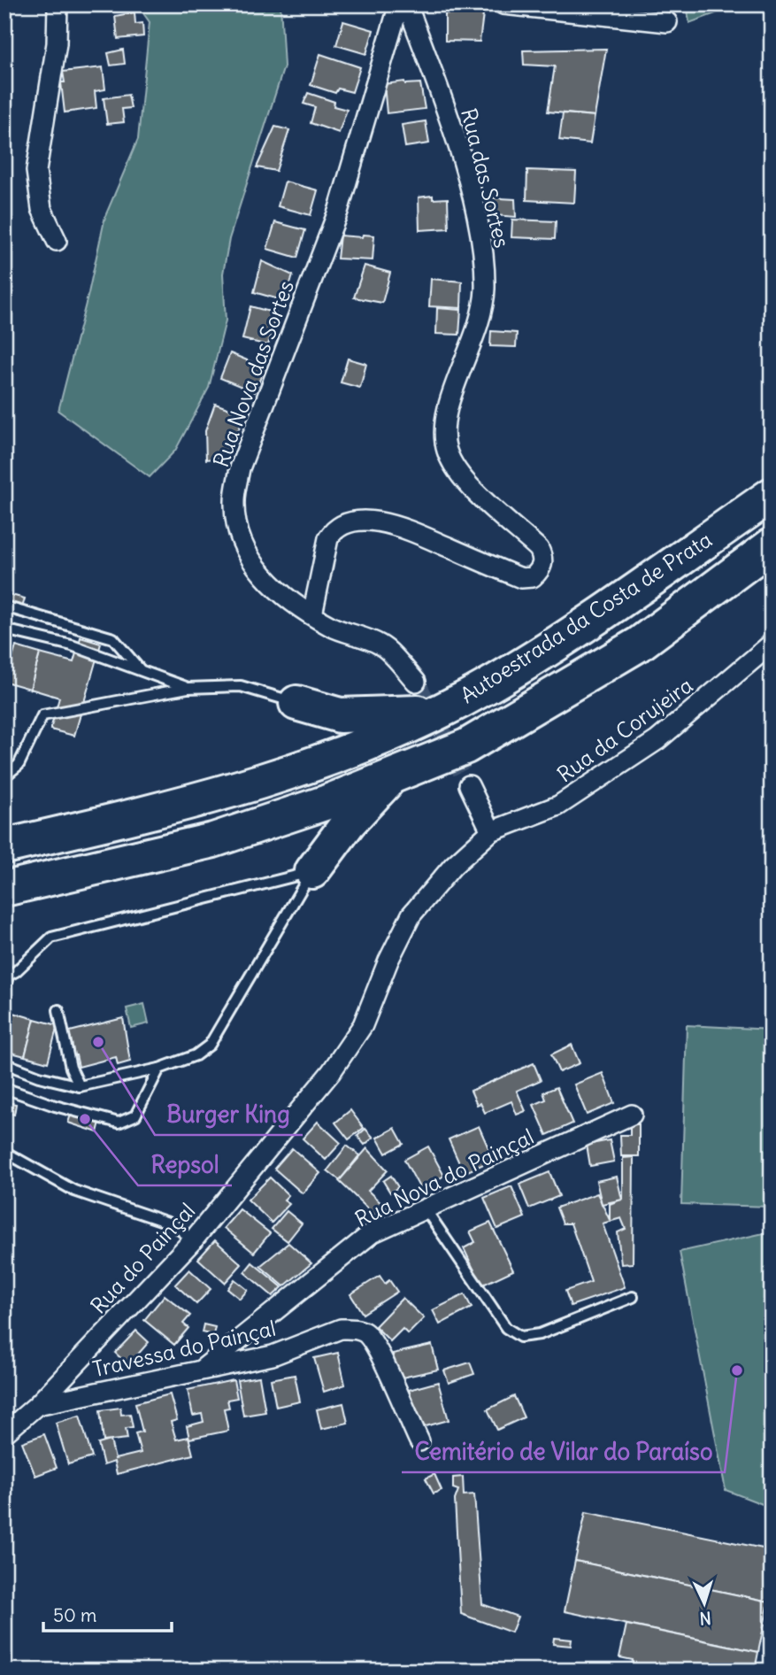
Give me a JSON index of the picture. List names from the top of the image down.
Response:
{
  "streets": {
    "highway": ["Autoestrada da Costa de Prata"],
    "street": [
      "Rua das Sortes",
      "Rua Nova das Sortes",
      "Rua da Corujeira",
      "Rua Nova do Painçal",
      "Rua do Painçal",
      "Travessa do Painçal"
    ]
  },
  "crossings": [
    ["Rua das Sortes", "Rua Nova das Sortes"],
    ["Rua da Corujeira", "Rua do Painçal"],
    ["Rua Nova do Painçal", "Travessa do Painçal"],
    ["Rua do Painçal", "Travessa do Painçal"]
  ],
  "places": ["Burger King", "Repsol", "Cemitério de Vilar do Paraíso"],
  "scale_bar": "50 m",
  "north": "bottom"
}
